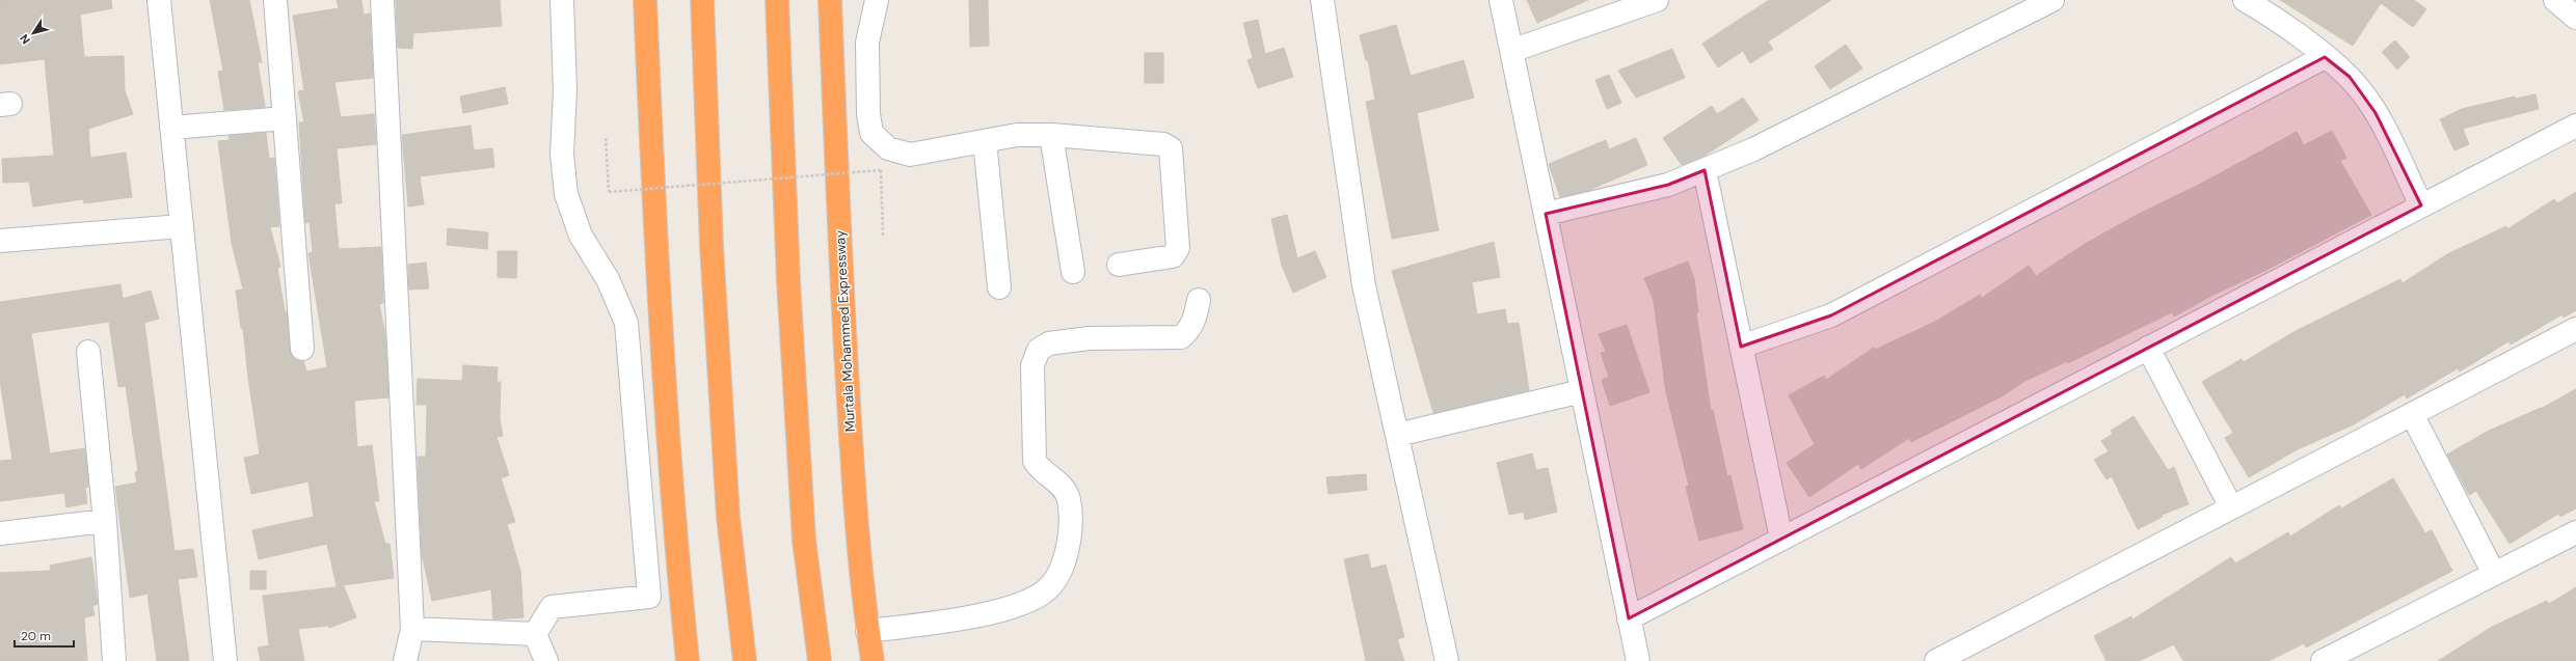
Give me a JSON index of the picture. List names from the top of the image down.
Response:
{
  "streets": {
    "highway": ["Murtala Mohammed Expressway"]
  },
  "scale_bar": "20 m",
  "north": "bottom left"
}
